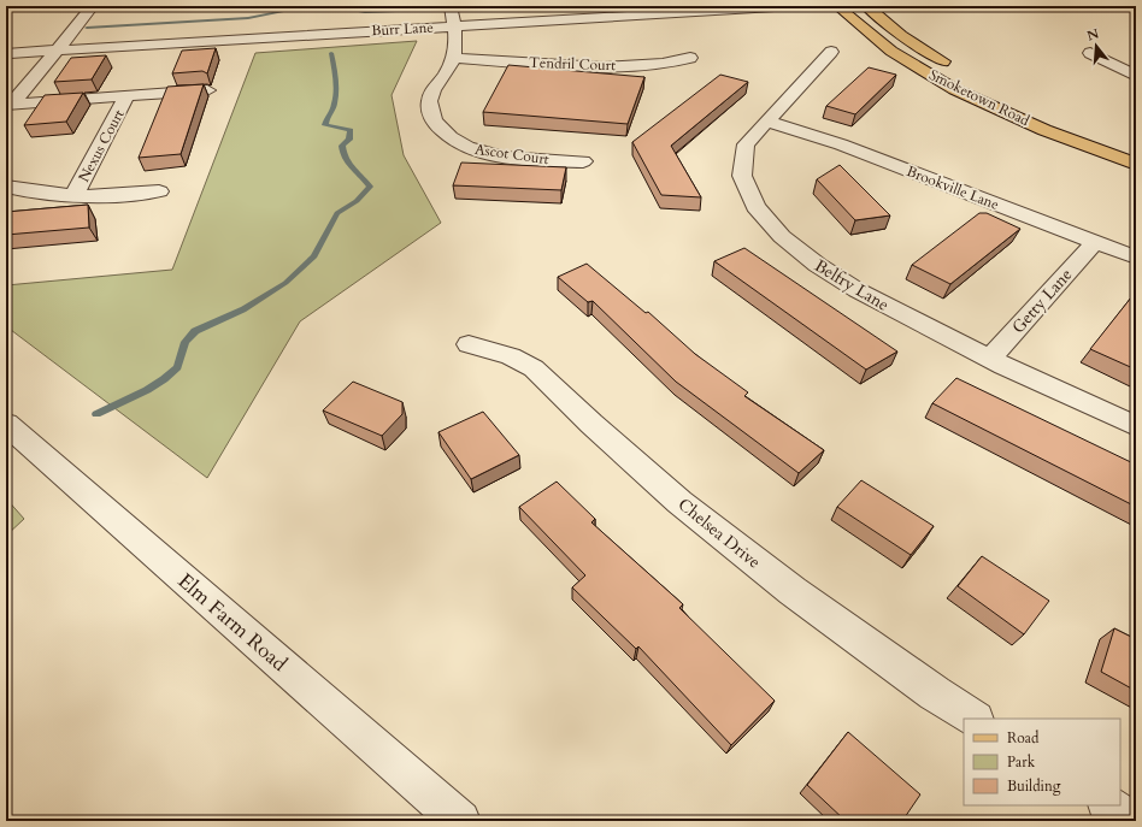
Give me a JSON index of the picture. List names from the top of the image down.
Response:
{
  "streets": {
    "main road": ["Smoketown Road"],
    "street": [
      "Burr Lane",
      "Tendril Court",
      "Nexus Court",
      "Ascot Court",
      "Brookville Lane",
      "Belfry Lane",
      "Getty Lane",
      "Chelsea Drive",
      "Elm Farm Road"
    ]
  },
  "crossings": [
    ["Tendril Court", "Ascot Court"],
    ["Brookville Lane", "Belfry Lane"],
    ["Brookville Lane", "Getty Lane"],
    ["Belfry Lane", "Getty Lane"]
  ],
  "legend": ["Road", "Park", "Building"],
  "north": "top"
}
